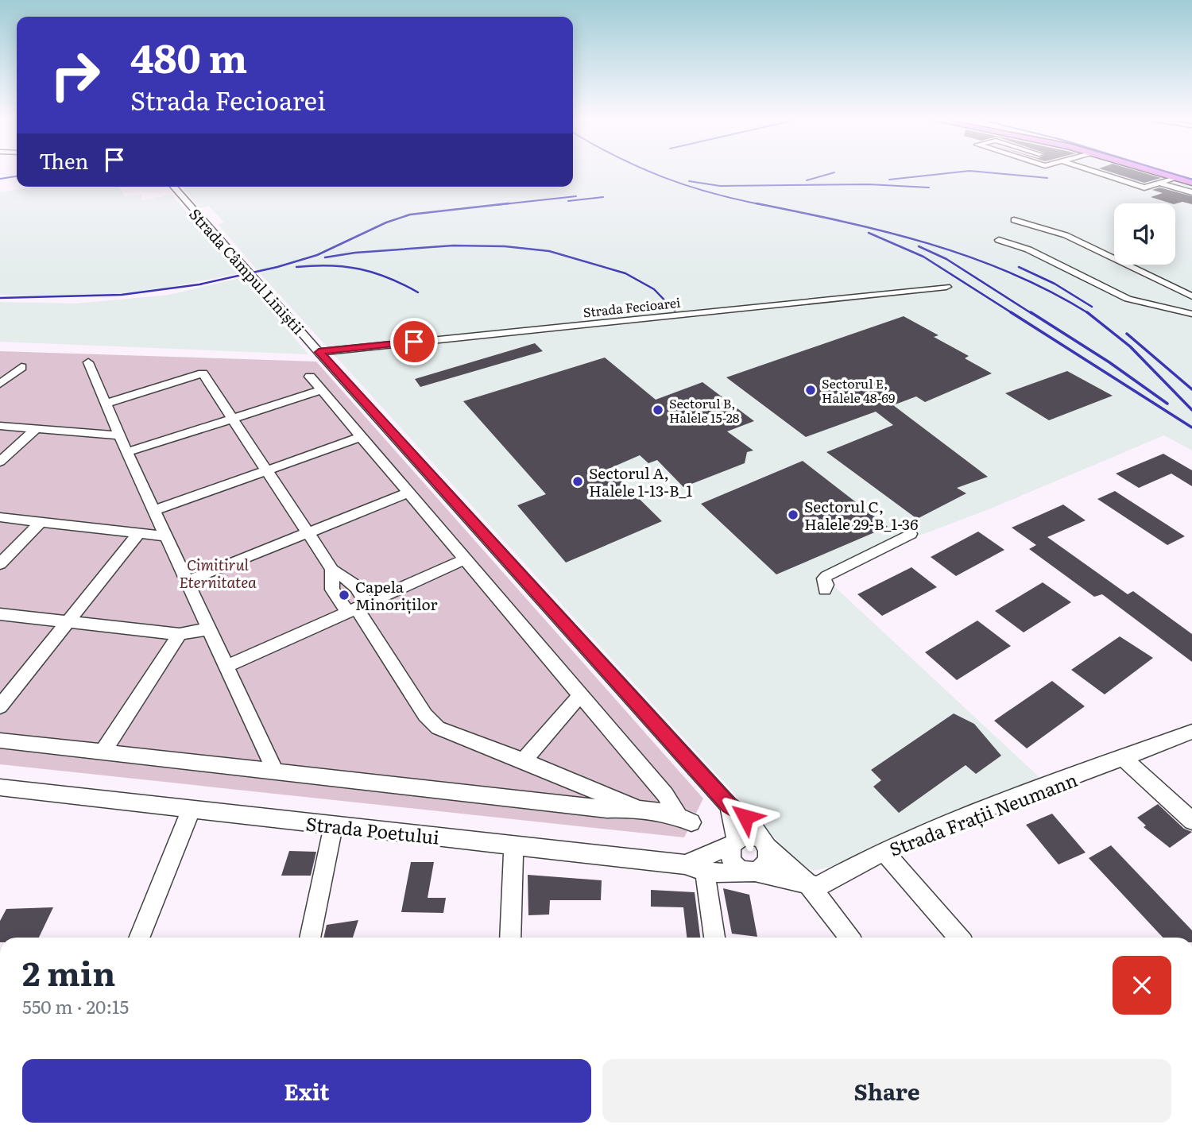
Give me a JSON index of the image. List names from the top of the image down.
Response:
{
  "streets": {
    "street": [
      "Strada Câmpul Liniștii",
      "Strada Fecioarei",
      "Strada Frații Neumann",
      "Strada Poetului"
    ]
  },
  "crossings": [
    ["Strada Câmpul Liniștii", "Strada Fecioarei"],
    ["Strada Câmpul Liniștii", "Strada Frații Neumann"],
    ["Strada Câmpul Liniștii", "Strada Poetului"],
    ["Strada Frații Neumann", "Strada Poetului"]
  ],
  "parks": ["Cimitirul Eternitatea"],
  "places": [
    "Sectorul E, Halele 48-69",
    "Sectorul B, Halele 15-28",
    "Sectorul A, Halele 1-13-B_1",
    "Sectorul C, Halele 29-B_1-36",
    "Capela Minoriților"
  ],
  "page": {
    "turn": ["480 m", "Strada Fecioarei"],
    "then": "Then",
    "heading": ["2 min", "550 m · 20:15"],
    "buttons": ["Exit", "Share"]
  }
}
